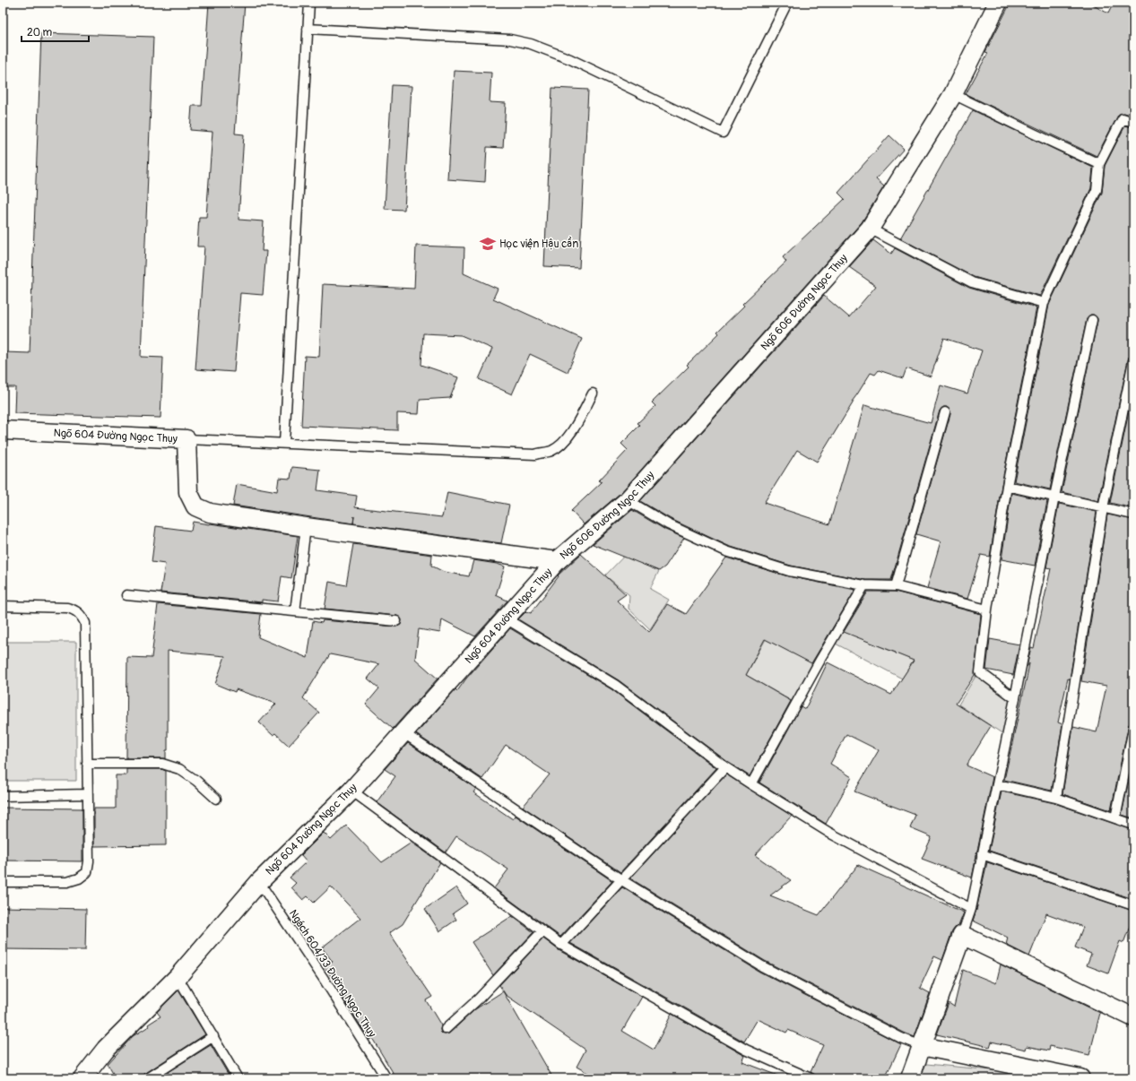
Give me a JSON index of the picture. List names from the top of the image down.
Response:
{
  "streets": {
    "street": ["Ngõ 606 Đường Ngọc Thụy", "Ngõ 604 Đường Ngọc Thụy"],
    "lane": ["Ngách 604/33 Đường Ngọc Thụy"]
  },
  "crossings": [
    ["Ngõ 606 Đường Ngọc Thụy", "Ngõ 604 Đường Ngọc Thụy"],
    ["Ngõ 604 Đường Ngọc Thụy", "Ngách 604/33 Đường Ngọc Thụy"]
  ],
  "places": {
    "school or university": ["Học viện Hậu cần"]
  },
  "scale_bar": "20 m"
}
